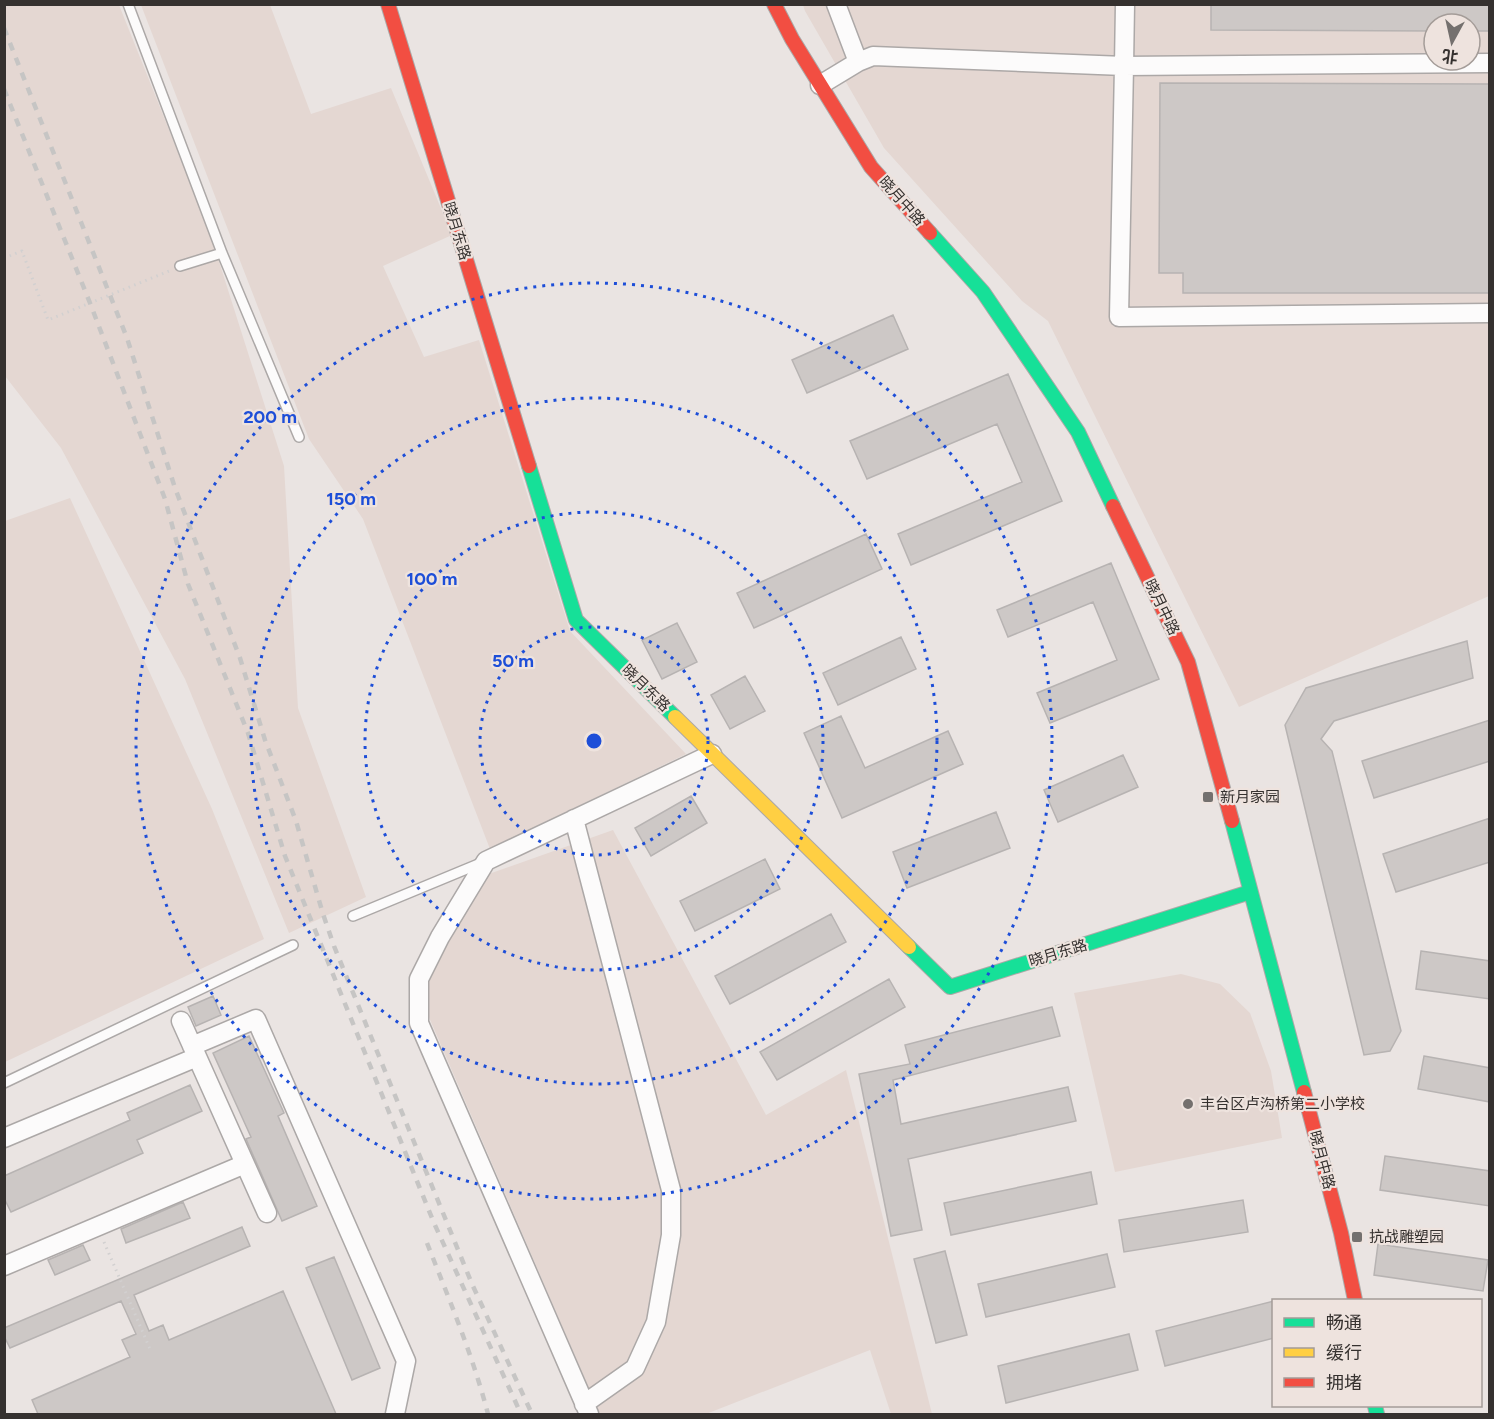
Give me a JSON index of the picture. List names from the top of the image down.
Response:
{
  "streets": {
    "street": ["晓月中路", "晓月东路"]
  },
  "crossings": [
    ["晓月中路", "晓月东路"]
  ],
  "places": {
    "transit": ["新月家园", "抗战雕塑园"],
    "other": ["丰台区卢沟桥第二小学校"]
  },
  "legend": ["畅通", "缓行", "拥堵"],
  "north": "bottom",
  "rings": [
    "200 m",
    "150 m",
    "100 m",
    "50 m"
  ]
}
